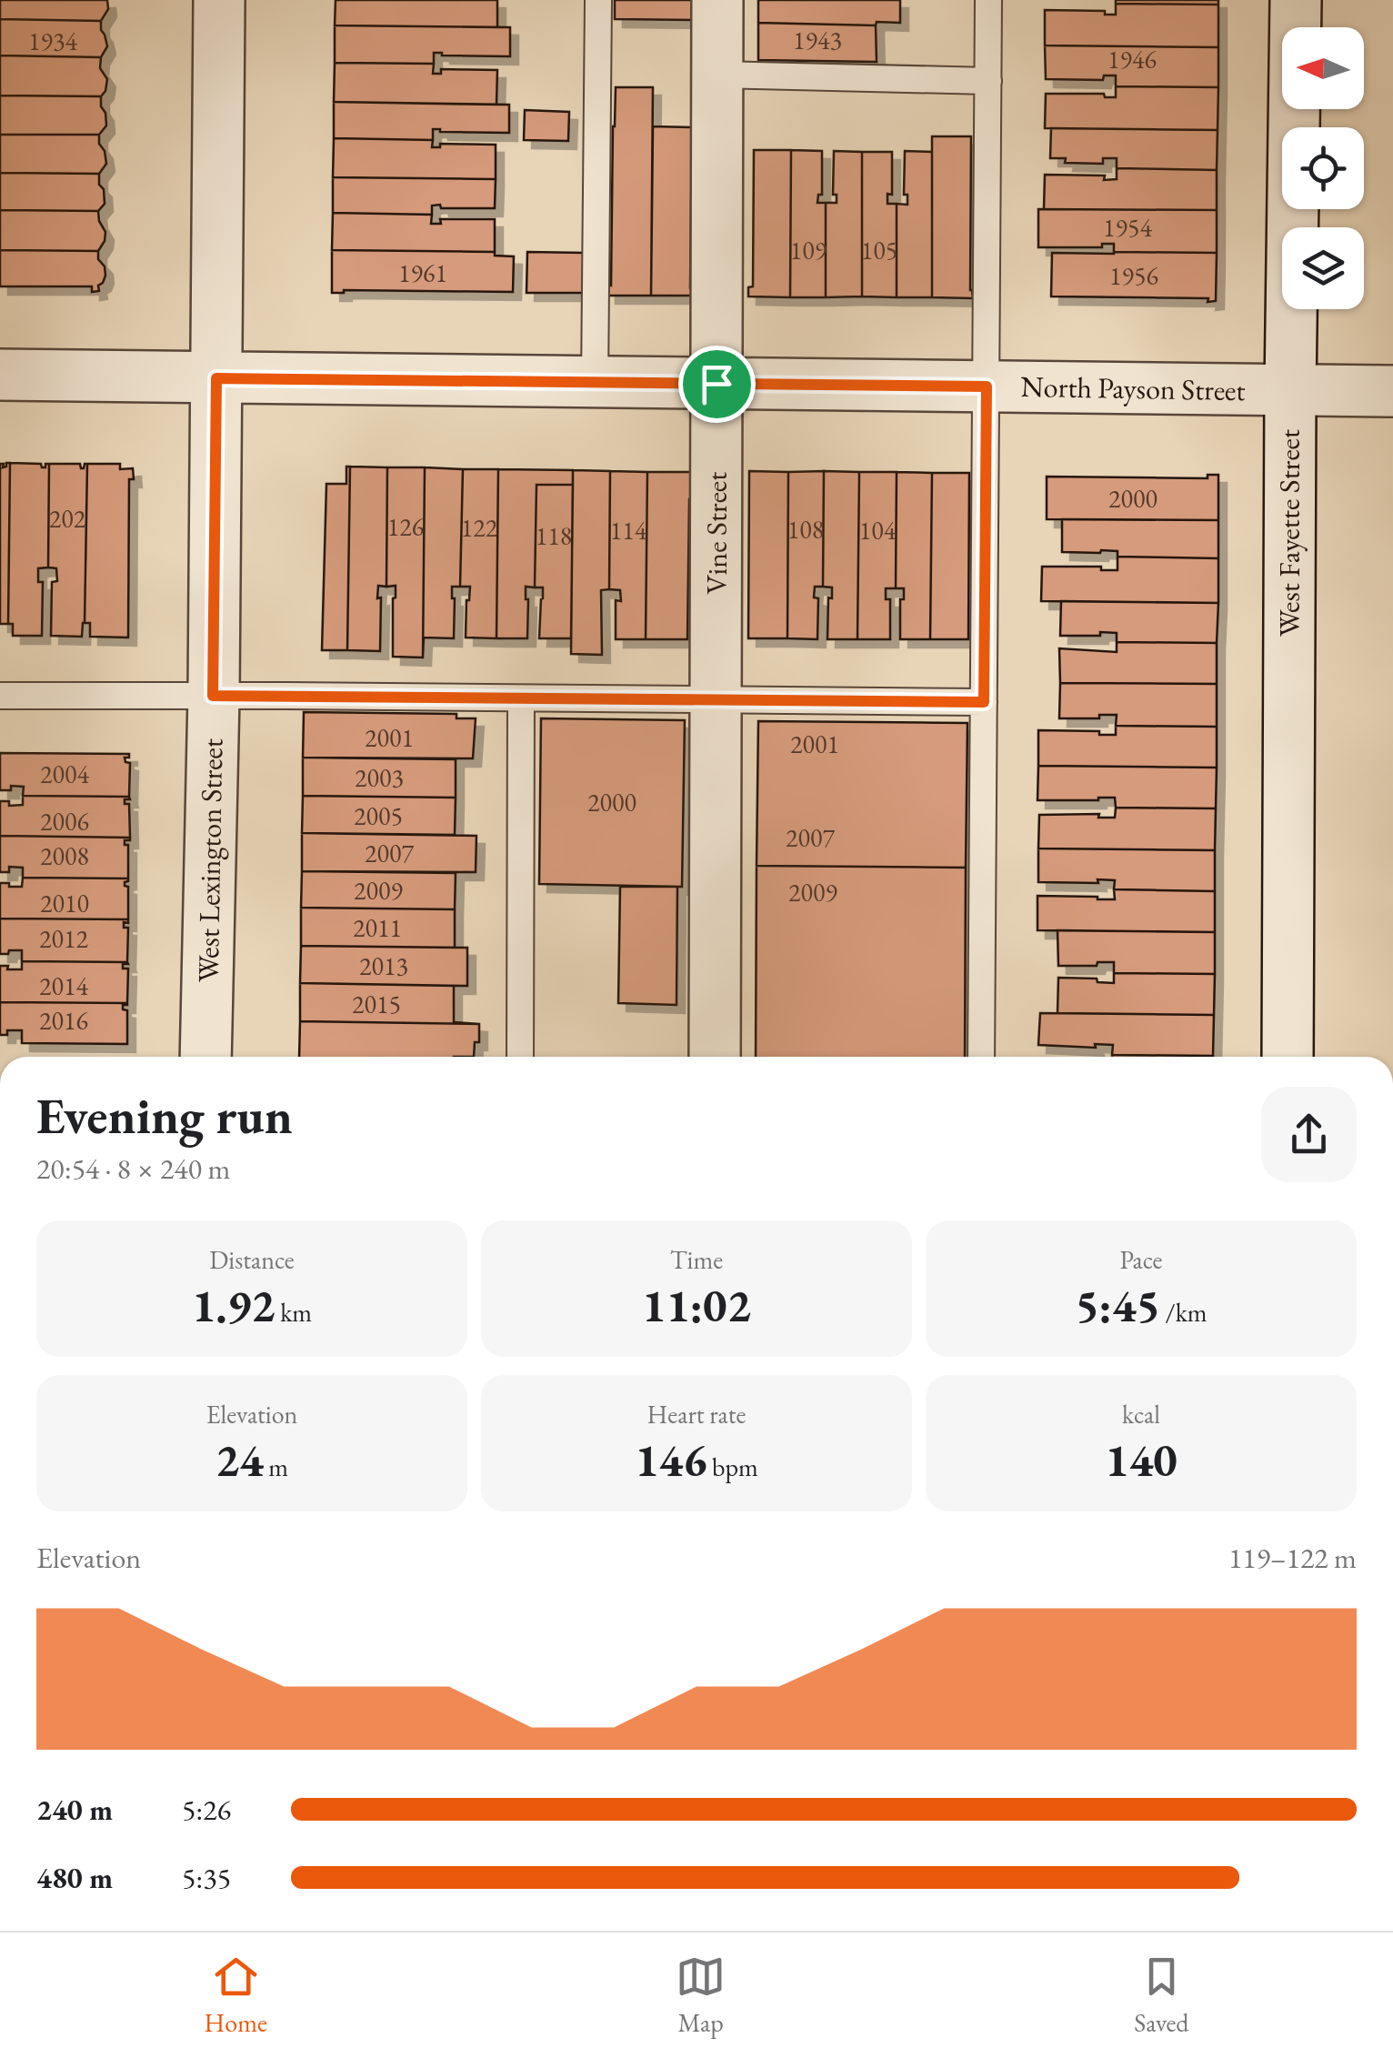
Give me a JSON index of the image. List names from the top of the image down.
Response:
{
  "streets": {
    "street": [
      "North Payson Street",
      "Vine Street",
      "West Fayette Street",
      "West Lexington Street"
    ]
  },
  "crossings": [
    ["North Payson Street", "Vine Street"],
    ["North Payson Street", "West Fayette Street"],
    ["North Payson Street", "West Lexington Street"]
  ],
  "house_numbers": [
    "1943",
    "1934",
    "1946",
    "1954",
    "109",
    "105",
    "1961",
    "1956",
    "2000",
    "202",
    "126",
    "122",
    "108",
    "114",
    "104",
    "118",
    "2001",
    "2001",
    "2004",
    "2003",
    "2000",
    "2005",
    "2006",
    "2007",
    "2007",
    "2008",
    "2009",
    "2009",
    "2010",
    "2011",
    "2012",
    "2013",
    "2014",
    "2015",
    "2016"
  ],
  "north": "left",
  "page": {
    "heading": ["Evening run", "20:54 · 8 × 240 m"],
    "stats": [
      ["Distance", "1.92 km"],
      ["Time", "11:02"],
      ["Pace", "5:45 /km"],
      ["Elevation", "24 m"],
      ["Heart rate", "146 bpm"],
      ["kcal", "140"]
    ],
    "chart": ["Elevation", "119–122 m"],
    "list": [
      {
        "name": "240 m",
        "note": "5:26"
      },
      {
        "name": "480 m",
        "note": "5:35"
      }
    ],
    "tabs": ["Home", "Map", "Saved"]
  }
}
